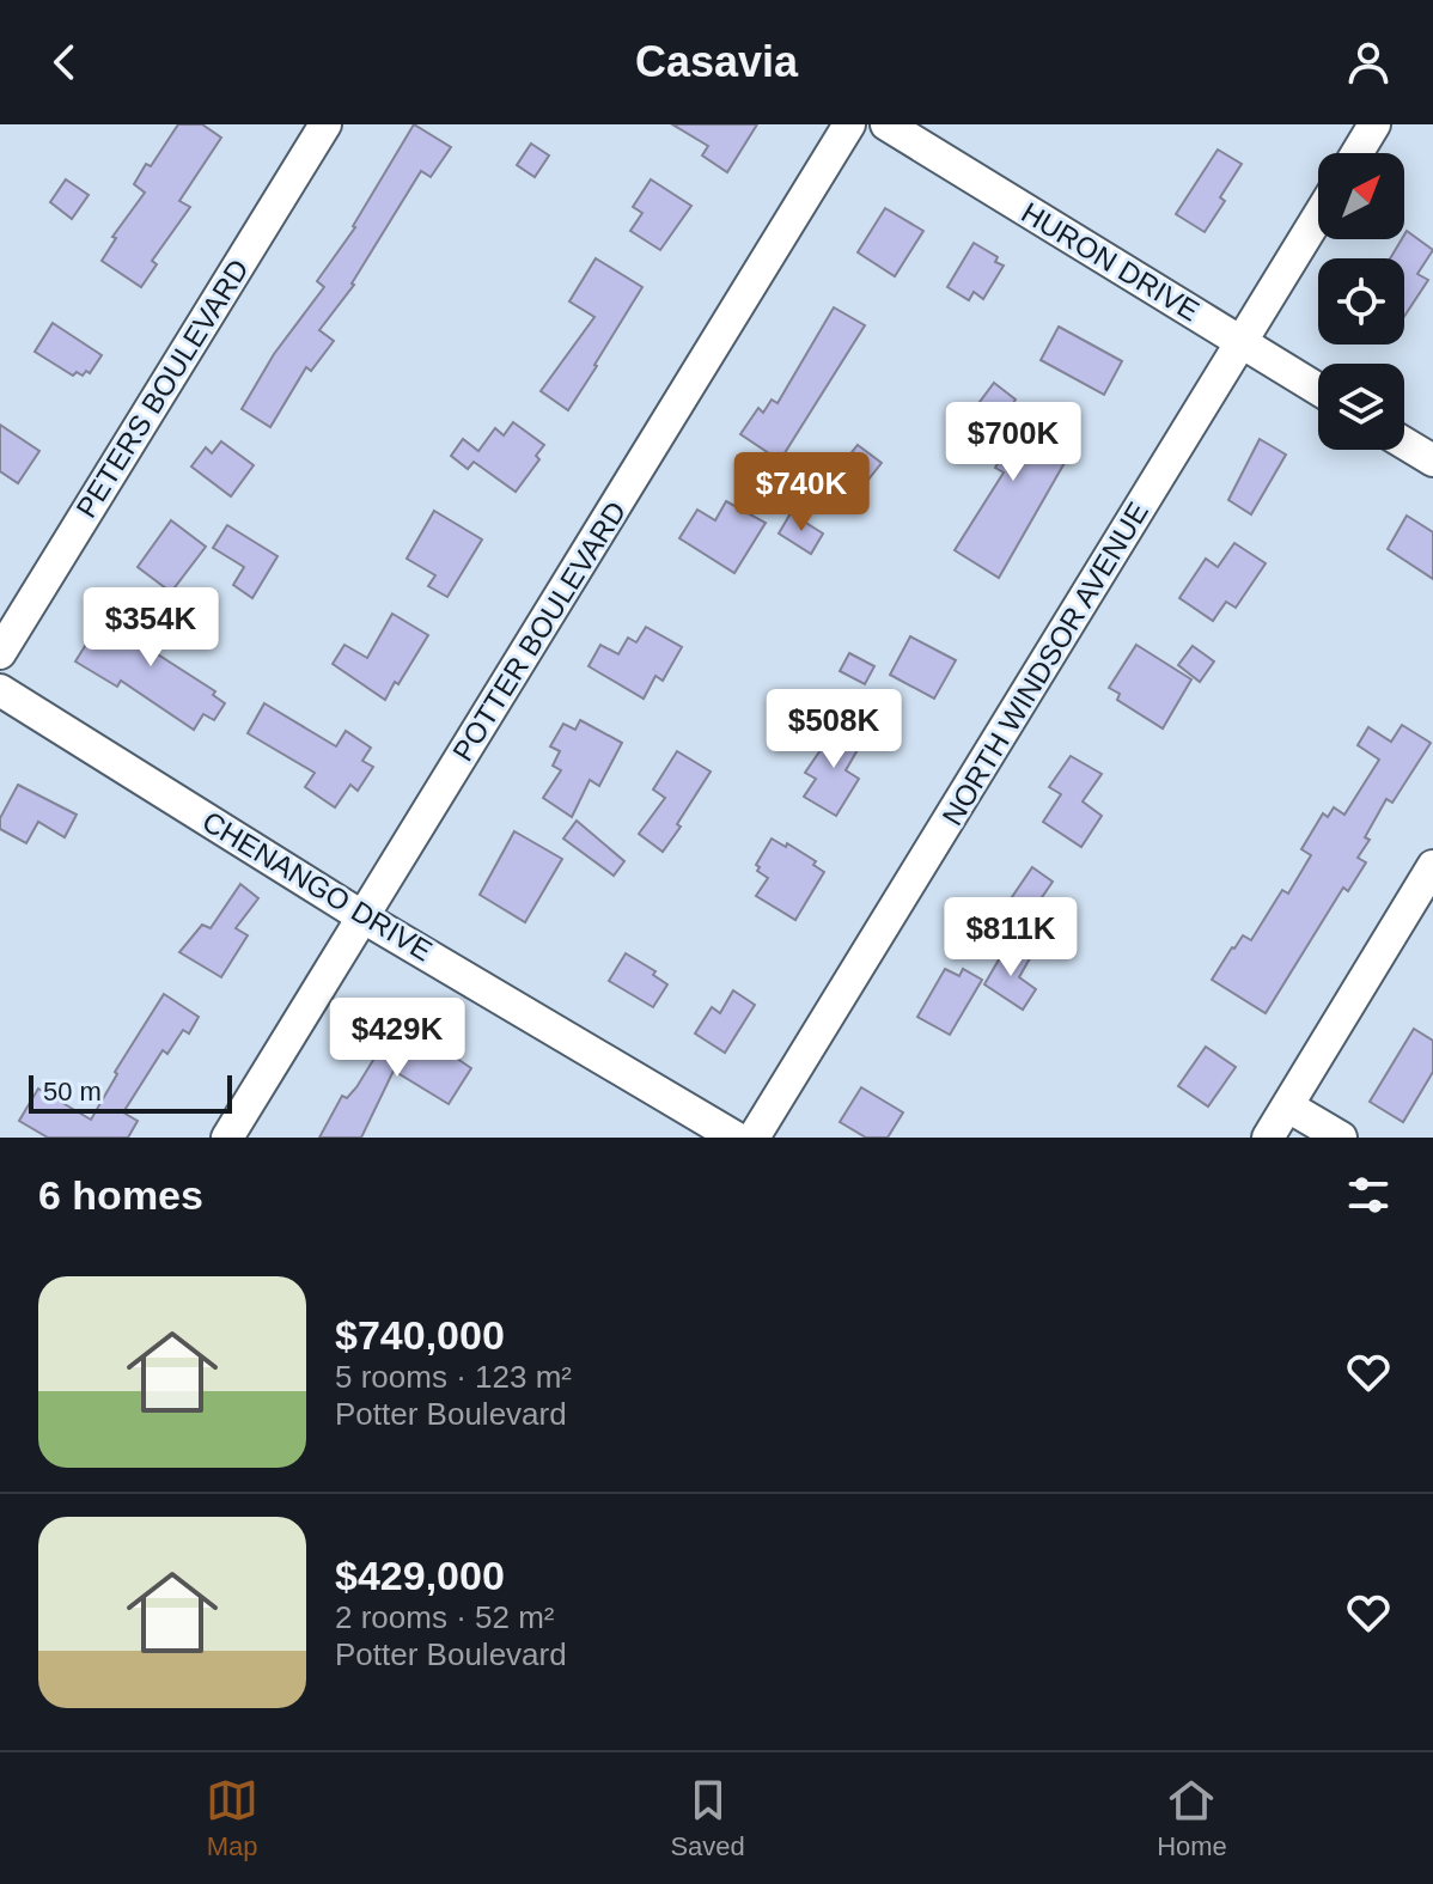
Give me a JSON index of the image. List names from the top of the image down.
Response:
{
  "streets": {
    "street": [
      "HURON DRIVE",
      "PETERS BOULEVARD",
      "POTTER BOULEVARD",
      "NORTH WINDSOR AVENUE",
      "CHENANGO DRIVE"
    ]
  },
  "crossings": [
    ["HURON DRIVE", "NORTH WINDSOR AVENUE"],
    ["POTTER BOULEVARD", "CHENANGO DRIVE"]
  ],
  "scale_bar": "50 m",
  "north": "top right",
  "page": {
    "header": "Casavia",
    "price": [
      "$700K",
      "$740K",
      "$354K",
      "$508K",
      "$811K",
      "$429K"
    ],
    "scale": "50 m",
    "heading": "6 homes",
    "list": [
      {
        "name": "$740,000",
        "note": "5 rooms · 123 m² · Potter Boulevard"
      },
      {
        "name": "$429,000",
        "note": "2 rooms · 52 m² · Potter Boulevard"
      }
    ],
    "tabs": ["Map", "Saved", "Home"]
  }
}
